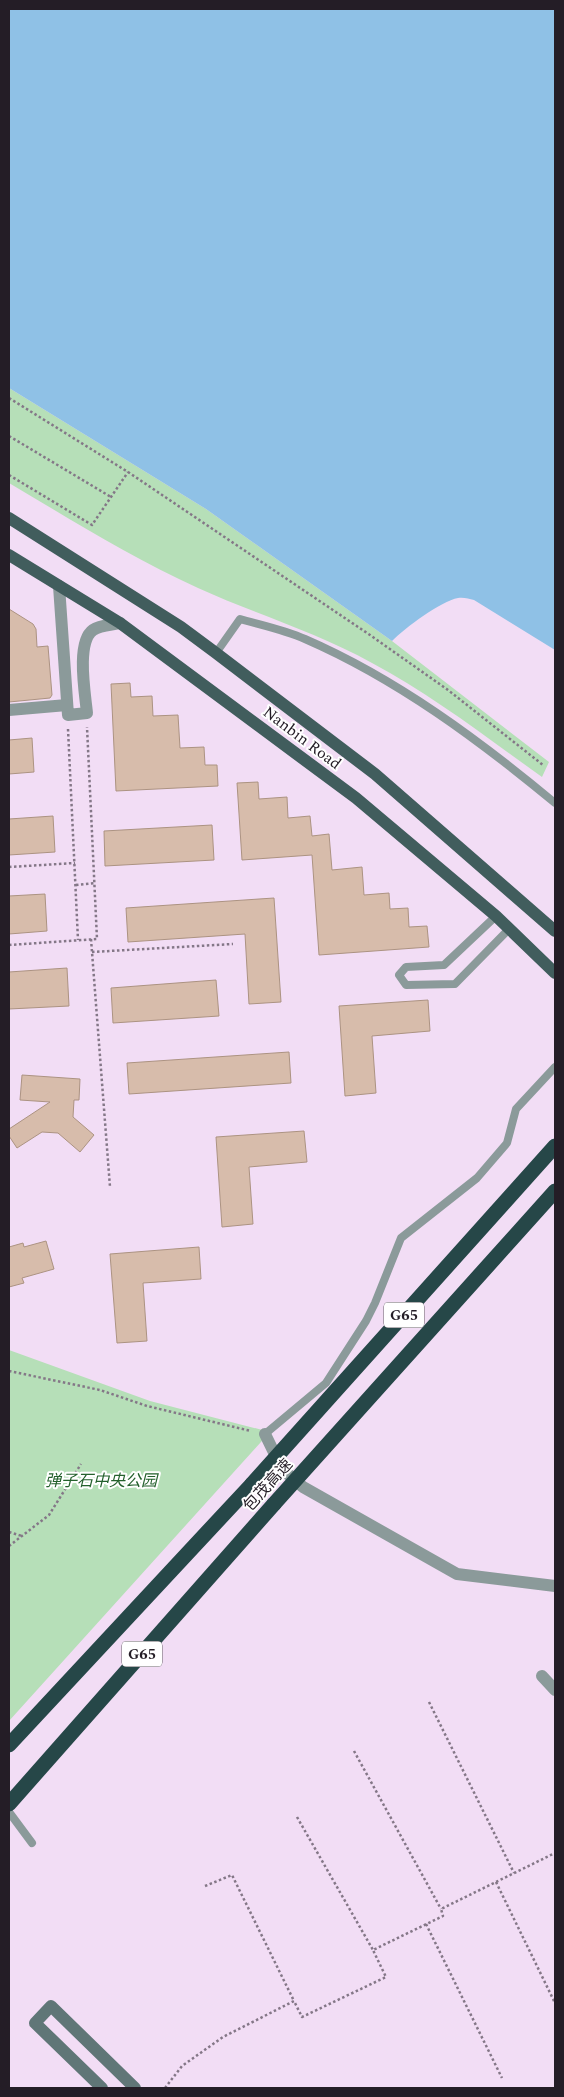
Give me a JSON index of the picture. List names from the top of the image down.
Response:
{
  "streets": {
    "highway": ["G65", "包茂高速"],
    "main road": ["Nanbin Road"]
  },
  "parks": ["弹子石中央公园"]
}
